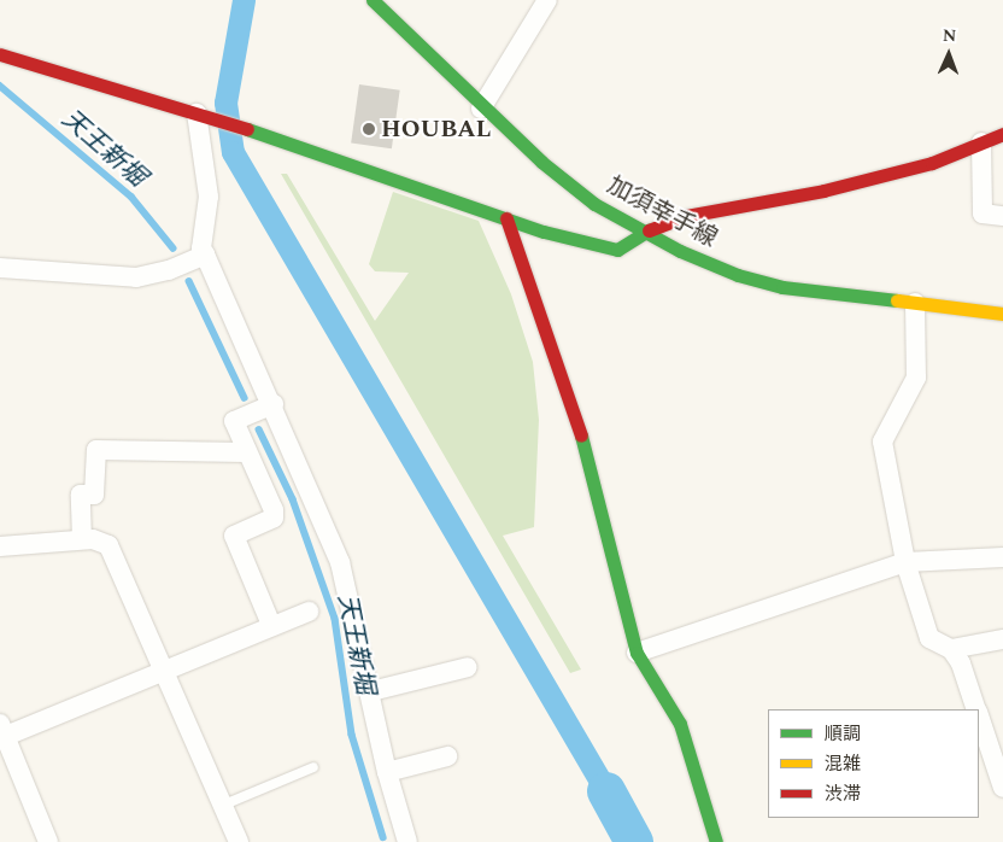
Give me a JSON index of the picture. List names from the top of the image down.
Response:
{
  "streets": {
    "street": ["加須幸手線"]
  },
  "water": ["天王新堀"],
  "places": ["HOUBAL"],
  "legend": ["順調", "混雑", "渋滞"],
  "north": "top"
}
